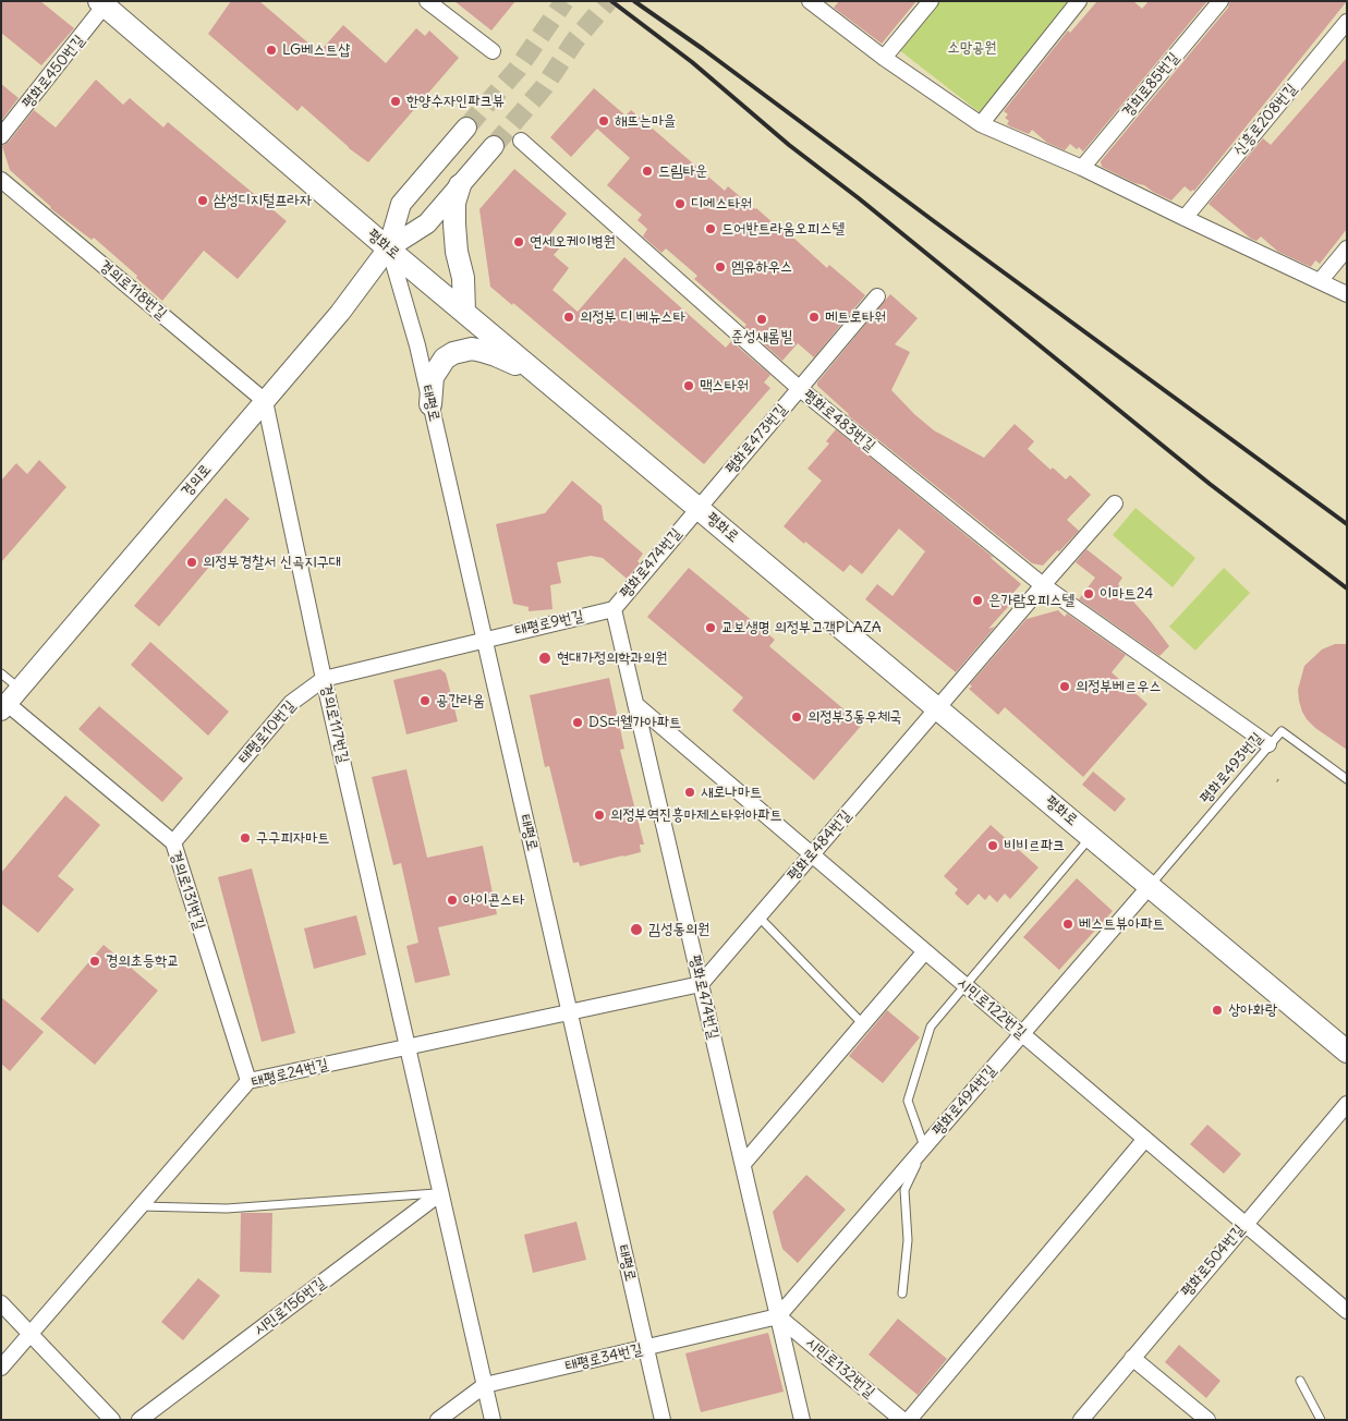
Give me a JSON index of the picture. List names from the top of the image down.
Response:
{
  "streets": {
    "main road": ["평화로"],
    "street": [
      "평화로450번길",
      "경희로85번길",
      "신흥로208번길",
      "경의로118번길",
      "태평로",
      "평화로483번길",
      "평화로473번길",
      "경의로",
      "평화로474번길",
      "태평로9번길",
      "경의로117번길",
      "태평로10번길",
      "평화로484번길",
      "경의로131번길",
      "시민로122번길",
      "태평로24번길",
      "평화로494번길",
      "평화로504번길",
      "시민로156번길",
      "태평로34번길",
      "시민로132번길"
    ],
    "lane": ["평화로493번길"]
  },
  "crossings": [
    ["평화로450번길", "평화로"],
    ["평화로", "태평로"],
    ["평화로", "평화로473번길"],
    ["평화로", "경의로"],
    ["평화로", "평화로474번길"],
    ["평화로", "평화로493번길"],
    ["평화로", "평화로484번길"],
    ["평화로", "평화로494번길"],
    ["경의로118번길", "경의로"],
    ["경의로118번길", "경의로117번길"],
    ["태평로", "경의로"],
    ["태평로", "태평로9번길"],
    ["태평로", "태평로10번길"],
    ["태평로", "태평로24번길"],
    ["태평로", "태평로34번길"],
    ["평화로483번길", "평화로473번길"],
    ["평화로483번길", "평화로493번길"],
    ["평화로473번길", "평화로474번길"],
    ["경의로", "경의로117번길"],
    ["경의로", "경의로131번길"],
    ["평화로474번길", "태평로9번길"],
    ["평화로474번길", "평화로484번길"],
    ["평화로474번길", "시민로122번길"],
    ["평화로474번길", "태평로24번길"],
    ["평화로474번길", "평화로494번길"],
    ["평화로474번길", "태평로34번길"],
    ["평화로474번길", "시민로132번길"],
    ["태평로9번길", "태평로10번길"],
    ["경의로117번길", "태평로10번길"],
    ["경의로117번길", "태평로24번길"],
    ["태평로10번길", "경의로131번길"],
    ["평화로493번길", "평화로494번길"],
    ["평화로484번길", "시민로122번길"],
    ["평화로484번길", "태평로24번길"],
    ["경의로131번길", "태평로24번길"],
    ["시민로122번길", "평화로494번길"],
    ["시민로122번길", "평화로504번길"],
    ["평화로494번길", "태평로34번길"],
    ["평화로494번길", "시민로132번길"],
    ["태평로34번길", "시민로132번길"]
  ],
  "parks": ["소망공원"],
  "places": [
    "LG베스트샵",
    "한양수자인파크뷰",
    "해뜨는마을",
    "드림타운",
    "삼성디지털프라자",
    "디에스타워",
    "드어반트라움오피스텔",
    "연세오케이병원",
    "엠유하우스",
    "의정부 디 베뉴스타",
    "메트로타워",
    "준성새롬빌",
    "맥스타워",
    "의정부경찰서 신곡지구대",
    "이마트24",
    "은가람오피스텔",
    "교보생명 의정부고객PLAZA",
    "현대가정의학과의원",
    "의정부베르우스",
    "공간라움",
    "의정부3동우체국",
    "DS더웰가아파트",
    "새로나마트",
    "의정부역진흥마제스타워아파트",
    "구구피자마트",
    "비비르파크",
    "아이콘스타",
    "베스트뷰아파트",
    "김성동의원",
    "경의초등학교",
    "상아화랑"
  ]
}
